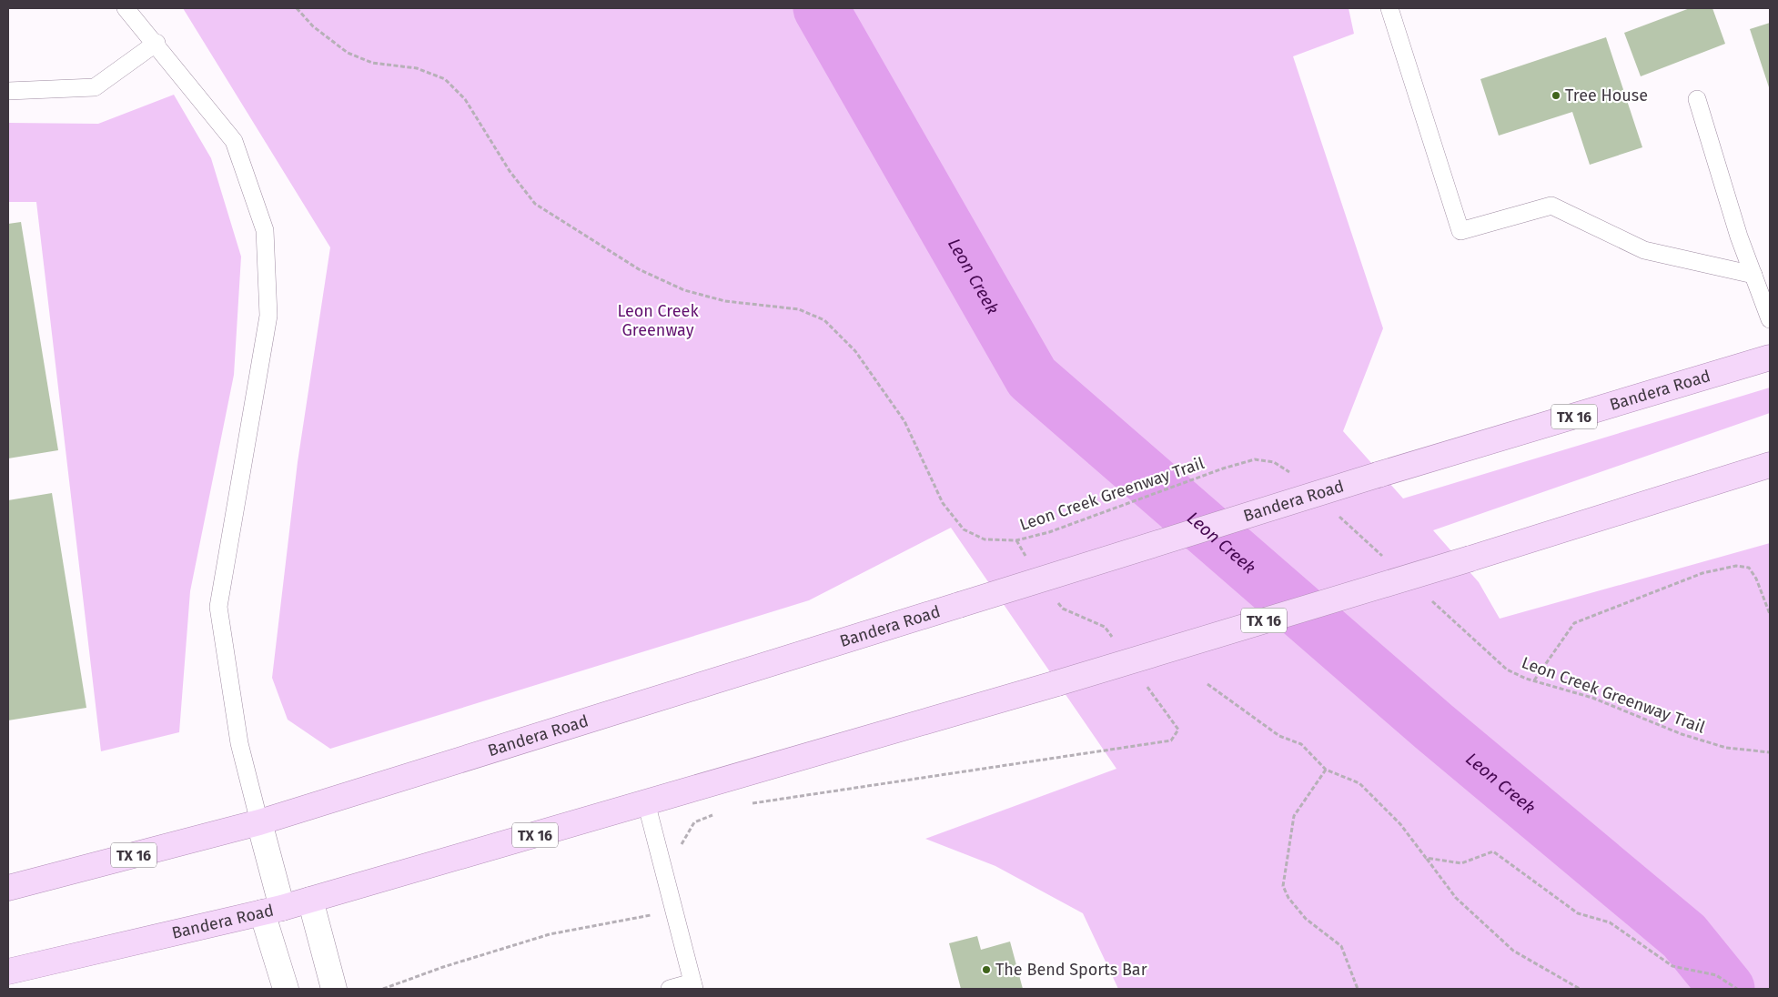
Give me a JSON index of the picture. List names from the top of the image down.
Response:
{
  "streets": {
    "main road": ["Bandera Road", "TX 16"],
    "path": ["Leon Creek Greenway Trail"]
  },
  "water": ["Leon Creek"],
  "parks": ["Leon Creek Greenway"],
  "places": ["Tree House", "The Bend Sports Bar"]
}
